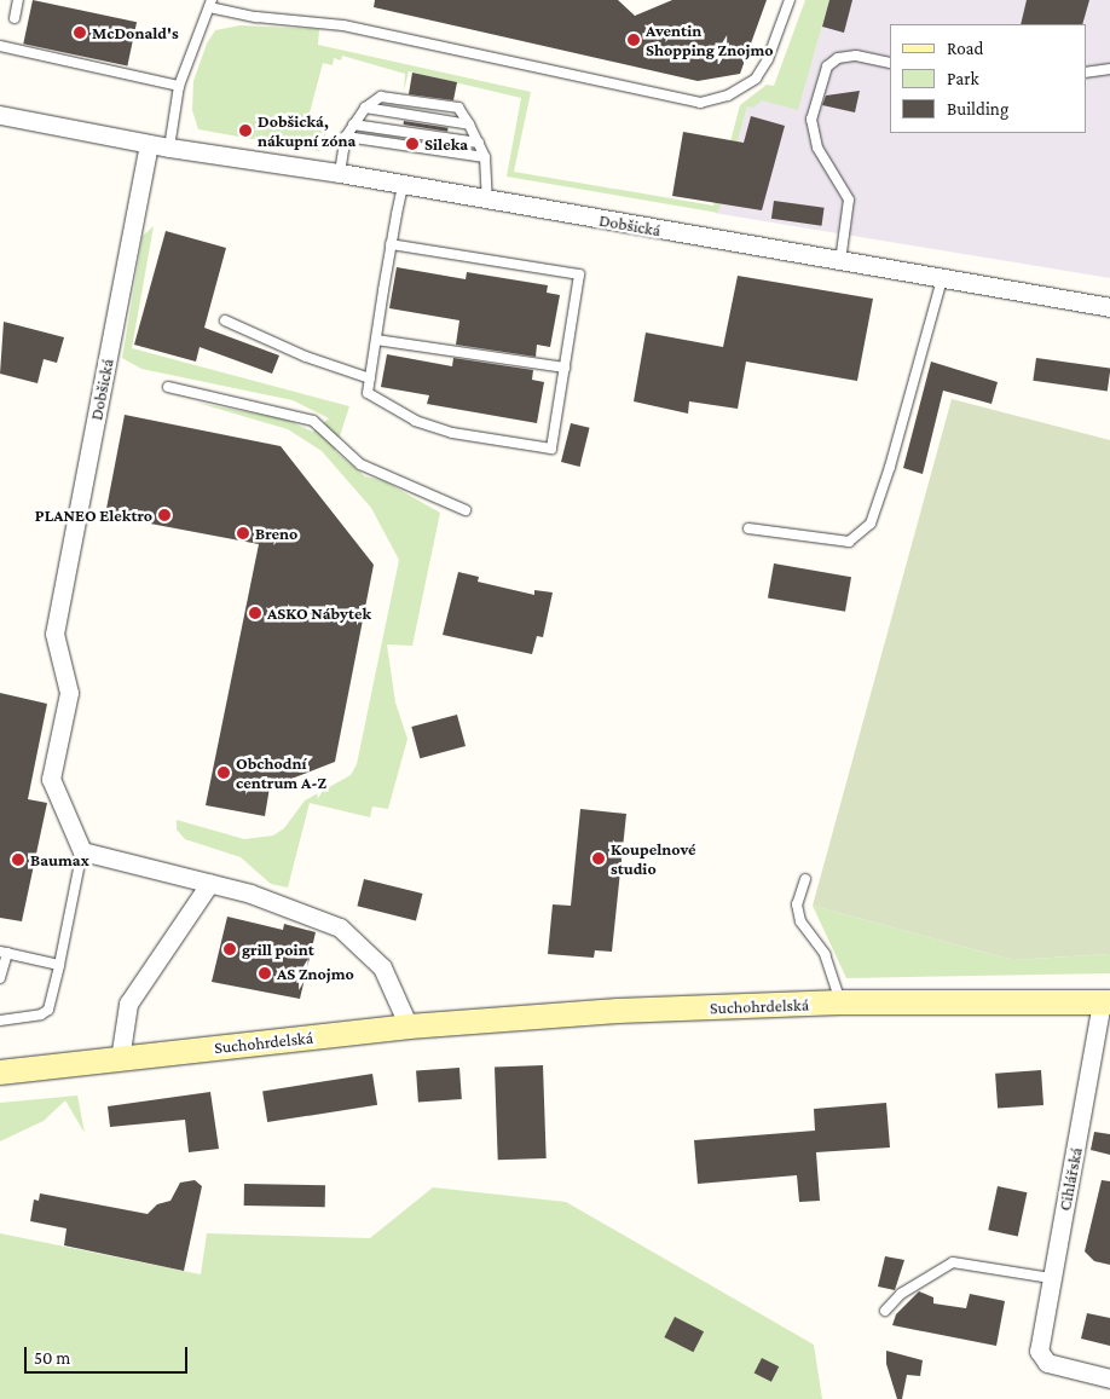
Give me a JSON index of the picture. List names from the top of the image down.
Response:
{
  "streets": {
    "main road": ["Suchohrdelská"],
    "street": ["Dobšická", "Cihlářská"]
  },
  "crossings": [
    ["Suchohrdelská", "Cihlářská"]
  ],
  "places": [
    "McDonald's",
    "Aventin Shopping Znojmo",
    "Dobšická, nákupní zóna",
    "Sileka",
    "PLANEO Elektro",
    "Breno",
    "ASKO Nábytek",
    "Obchodní centrum A-Z",
    "Koupelnové studio",
    "Baumax",
    "grill point",
    "AS Znojmo"
  ],
  "legend": ["Road", "Park", "Building"],
  "scale_bar": "50 m"
}
